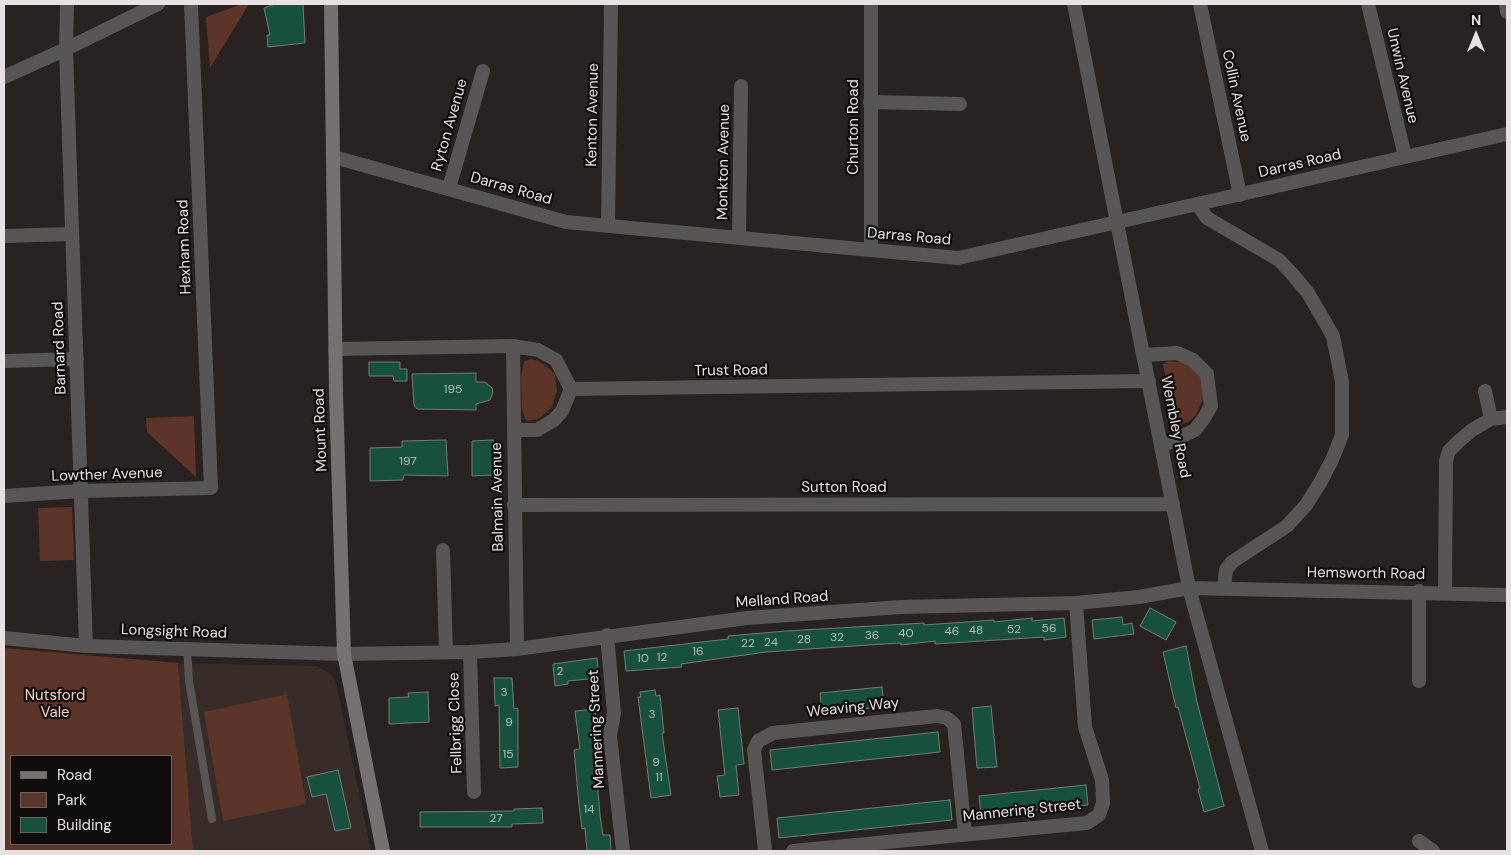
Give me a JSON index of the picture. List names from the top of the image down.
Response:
{
  "streets": {
    "main road": ["Mount Road"],
    "street": [
      "Unwin Avenue",
      "Collin Avenue",
      "Kenton Avenue",
      "Ryton Avenue",
      "Churton Road",
      "Monkton Avenue",
      "Darras Road",
      "Hexham Road",
      "Barnard Road",
      "Trust Road",
      "Wembley Road",
      "Lowther Avenue",
      "Sutton Road",
      "Balmain Avenue",
      "Hemsworth Road",
      "Melland Road",
      "Longsight Road",
      "Weaving Way",
      "Fellbrigg Close",
      "Mannering Street"
    ]
  },
  "crossings": [
    ["Unwin Avenue", "Darras Road"],
    ["Collin Avenue", "Darras Road"],
    ["Kenton Avenue", "Darras Road"],
    ["Ryton Avenue", "Darras Road"],
    ["Churton Road", "Darras Road"],
    ["Monkton Avenue", "Darras Road"],
    ["Darras Road", "Wembley Road"],
    ["Darras Road", "Mount Road"],
    ["Hexham Road", "Lowther Avenue"],
    ["Barnard Road", "Lowther Avenue"],
    ["Barnard Road", "Longsight Road"],
    ["Trust Road", "Wembley Road"],
    ["Wembley Road", "Sutton Road"],
    ["Wembley Road", "Melland Road"],
    ["Mount Road", "Melland Road"],
    ["Mount Road", "Longsight Road"],
    ["Sutton Road", "Balmain Avenue"],
    ["Balmain Avenue", "Melland Road"],
    ["Hemsworth Road", "Melland Road"],
    ["Melland Road", "Longsight Road"],
    ["Melland Road", "Fellbrigg Close"],
    ["Melland Road", "Mannering Street"],
    ["Weaving Way", "Mannering Street"]
  ],
  "parks": ["Nutsford Vale"],
  "house_numbers": [
    "195",
    "197",
    "56",
    "52",
    "48",
    "46",
    "40",
    "36",
    "32",
    "28",
    "24",
    "22",
    "16",
    "12",
    "10",
    "2",
    "3",
    "3",
    "9",
    "15",
    "9",
    "11",
    "14",
    "27"
  ],
  "legend": ["Road", "Park", "Building"],
  "north": "top"
}
